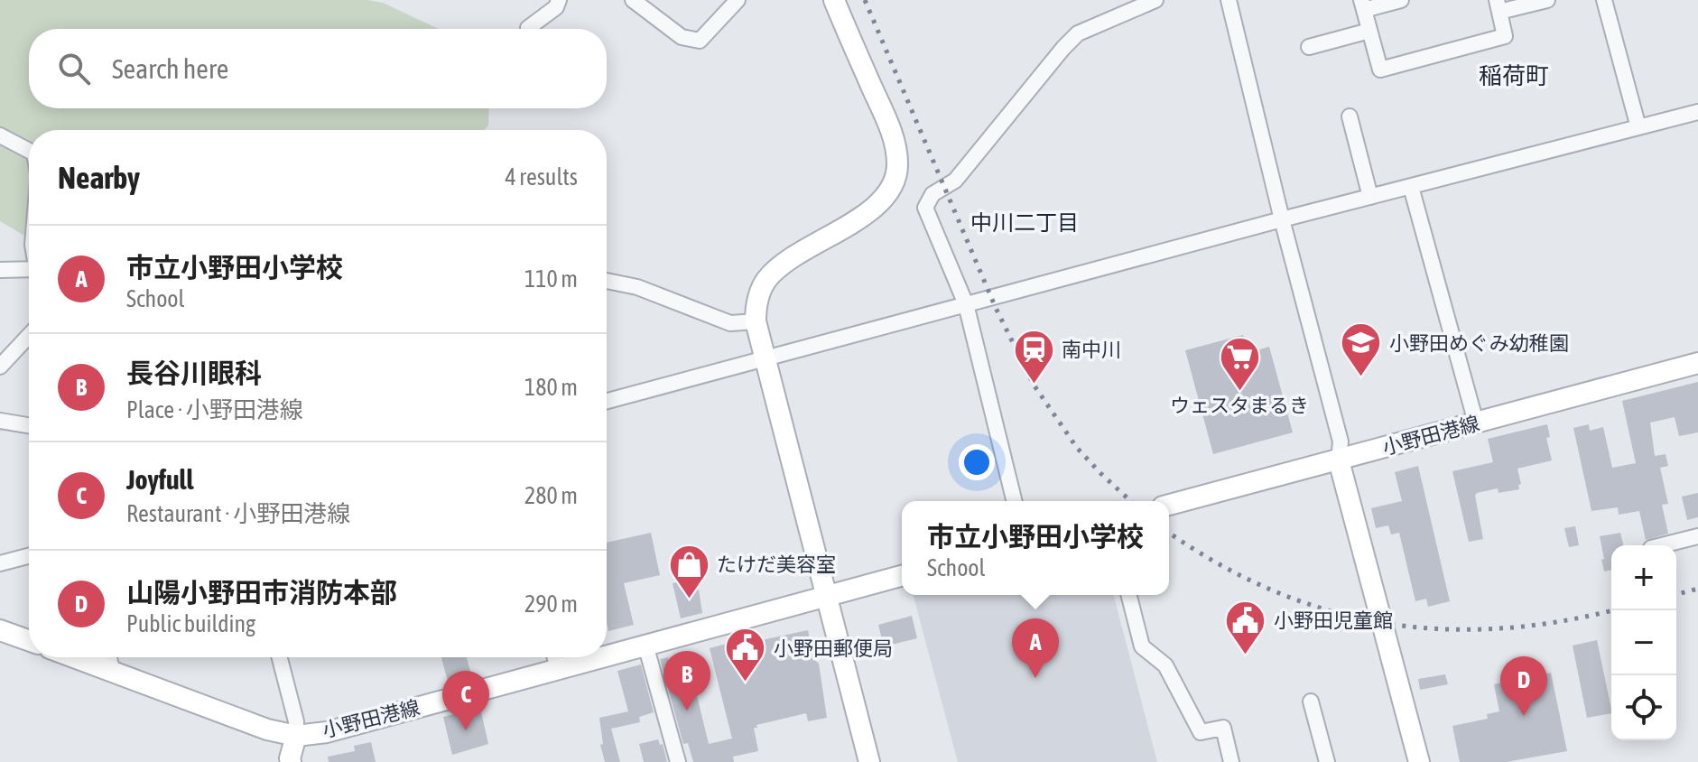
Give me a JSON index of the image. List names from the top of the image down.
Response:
{
  "streets": {
    "main road": ["小野田港線"]
  },
  "districts": ["稲荷町", "中川二丁目"],
  "places": {
    "school or university": ["小野田めぐみ幼稚園"],
    "station": ["南中川"],
    "supermarket": ["ウェスタまるき"],
    "shop": ["たけだ美容室"],
    "public building": ["小野田児童館", "小野田郵便局"]
  },
  "page": {
    "search": "Search here",
    "heading": ["Nearby", "4 results"],
    "list": [
      {
        "mark": "A",
        "name": "市立小野田小学校",
        "note": "School",
        "value": "110 m"
      },
      {
        "mark": "B",
        "name": "長谷川眼科",
        "note": "Place · 小野田港線",
        "value": "180 m"
      },
      {
        "mark": "C",
        "name": "Joyfull",
        "note": "Restaurant · 小野田港線",
        "value": "280 m"
      },
      {
        "mark": "D",
        "name": "山陽小野田市消防本部",
        "note": "Public building",
        "value": "290 m"
      }
    ],
    "popup": ["市立小野田小学校", "School"],
    "map_buttons": ["+", "−"],
    "pins": [
      "A",
      "B",
      "D",
      "C"
    ]
  }
}
